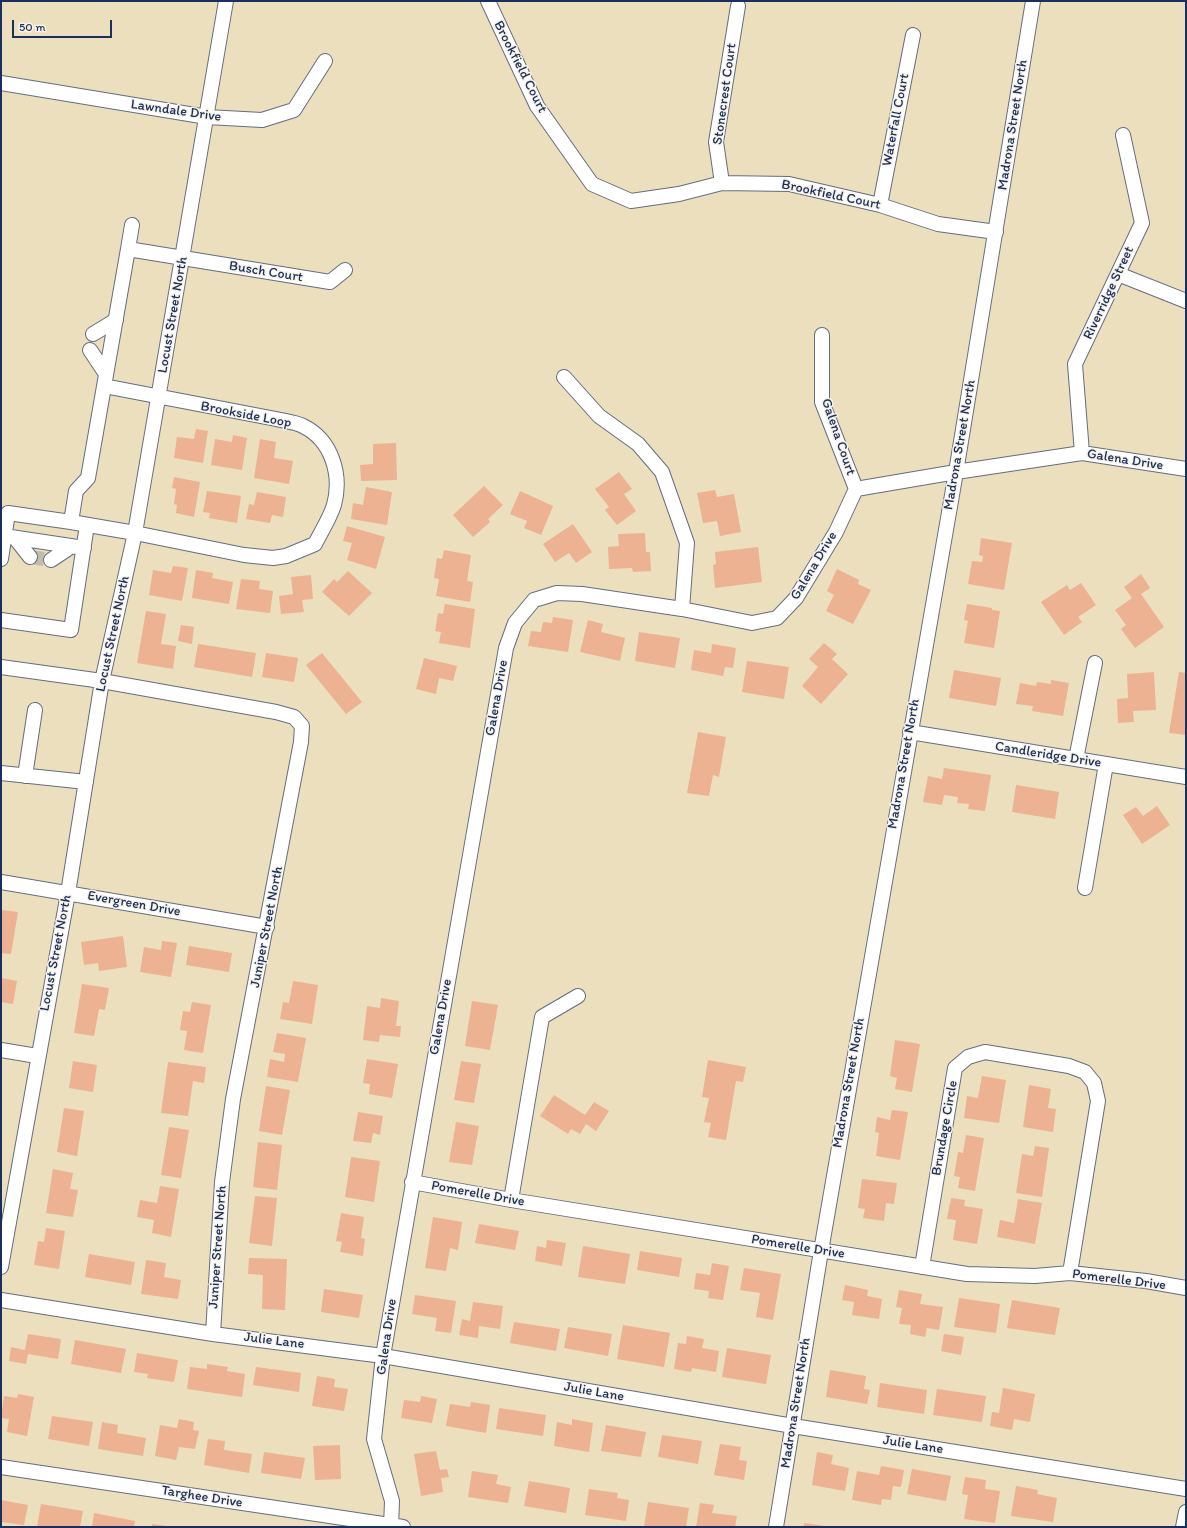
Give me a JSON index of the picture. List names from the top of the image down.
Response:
{
  "streets": {
    "street": [
      "Brookfield Court",
      "Stonecrest Court",
      "Lawndale Drive",
      "Waterfall Court",
      "Madrona Street North",
      "Busch Court",
      "Riverridge Street",
      "Locust Street North",
      "Brookside Loop",
      "Galena Court",
      "Galena Drive",
      "Candleridge Drive",
      "Evergreen Drive",
      "Juniper Street North",
      "Brundage Circle",
      "Pomerelle Drive",
      "Julie Lane",
      "Targhee Drive"
    ]
  },
  "crossings": [
    ["Brookfield Court", "Stonecrest Court"],
    ["Brookfield Court", "Waterfall Court"],
    ["Brookfield Court", "Madrona Street North"],
    ["Lawndale Drive", "Locust Street North"],
    ["Madrona Street North", "Galena Drive"],
    ["Madrona Street North", "Candleridge Drive"],
    ["Madrona Street North", "Pomerelle Drive"],
    ["Madrona Street North", "Julie Lane"],
    ["Busch Court", "Locust Street North"],
    ["Riverridge Street", "Galena Drive"],
    ["Locust Street North", "Brookside Loop"],
    ["Locust Street North", "Evergreen Drive"],
    ["Locust Street North", "Juniper Street North"],
    ["Galena Court", "Galena Drive"],
    ["Galena Drive", "Pomerelle Drive"],
    ["Galena Drive", "Julie Lane"],
    ["Galena Drive", "Targhee Drive"],
    ["Evergreen Drive", "Juniper Street North"],
    ["Juniper Street North", "Julie Lane"],
    ["Brundage Circle", "Pomerelle Drive"]
  ],
  "scale_bar": "50 m"
}
